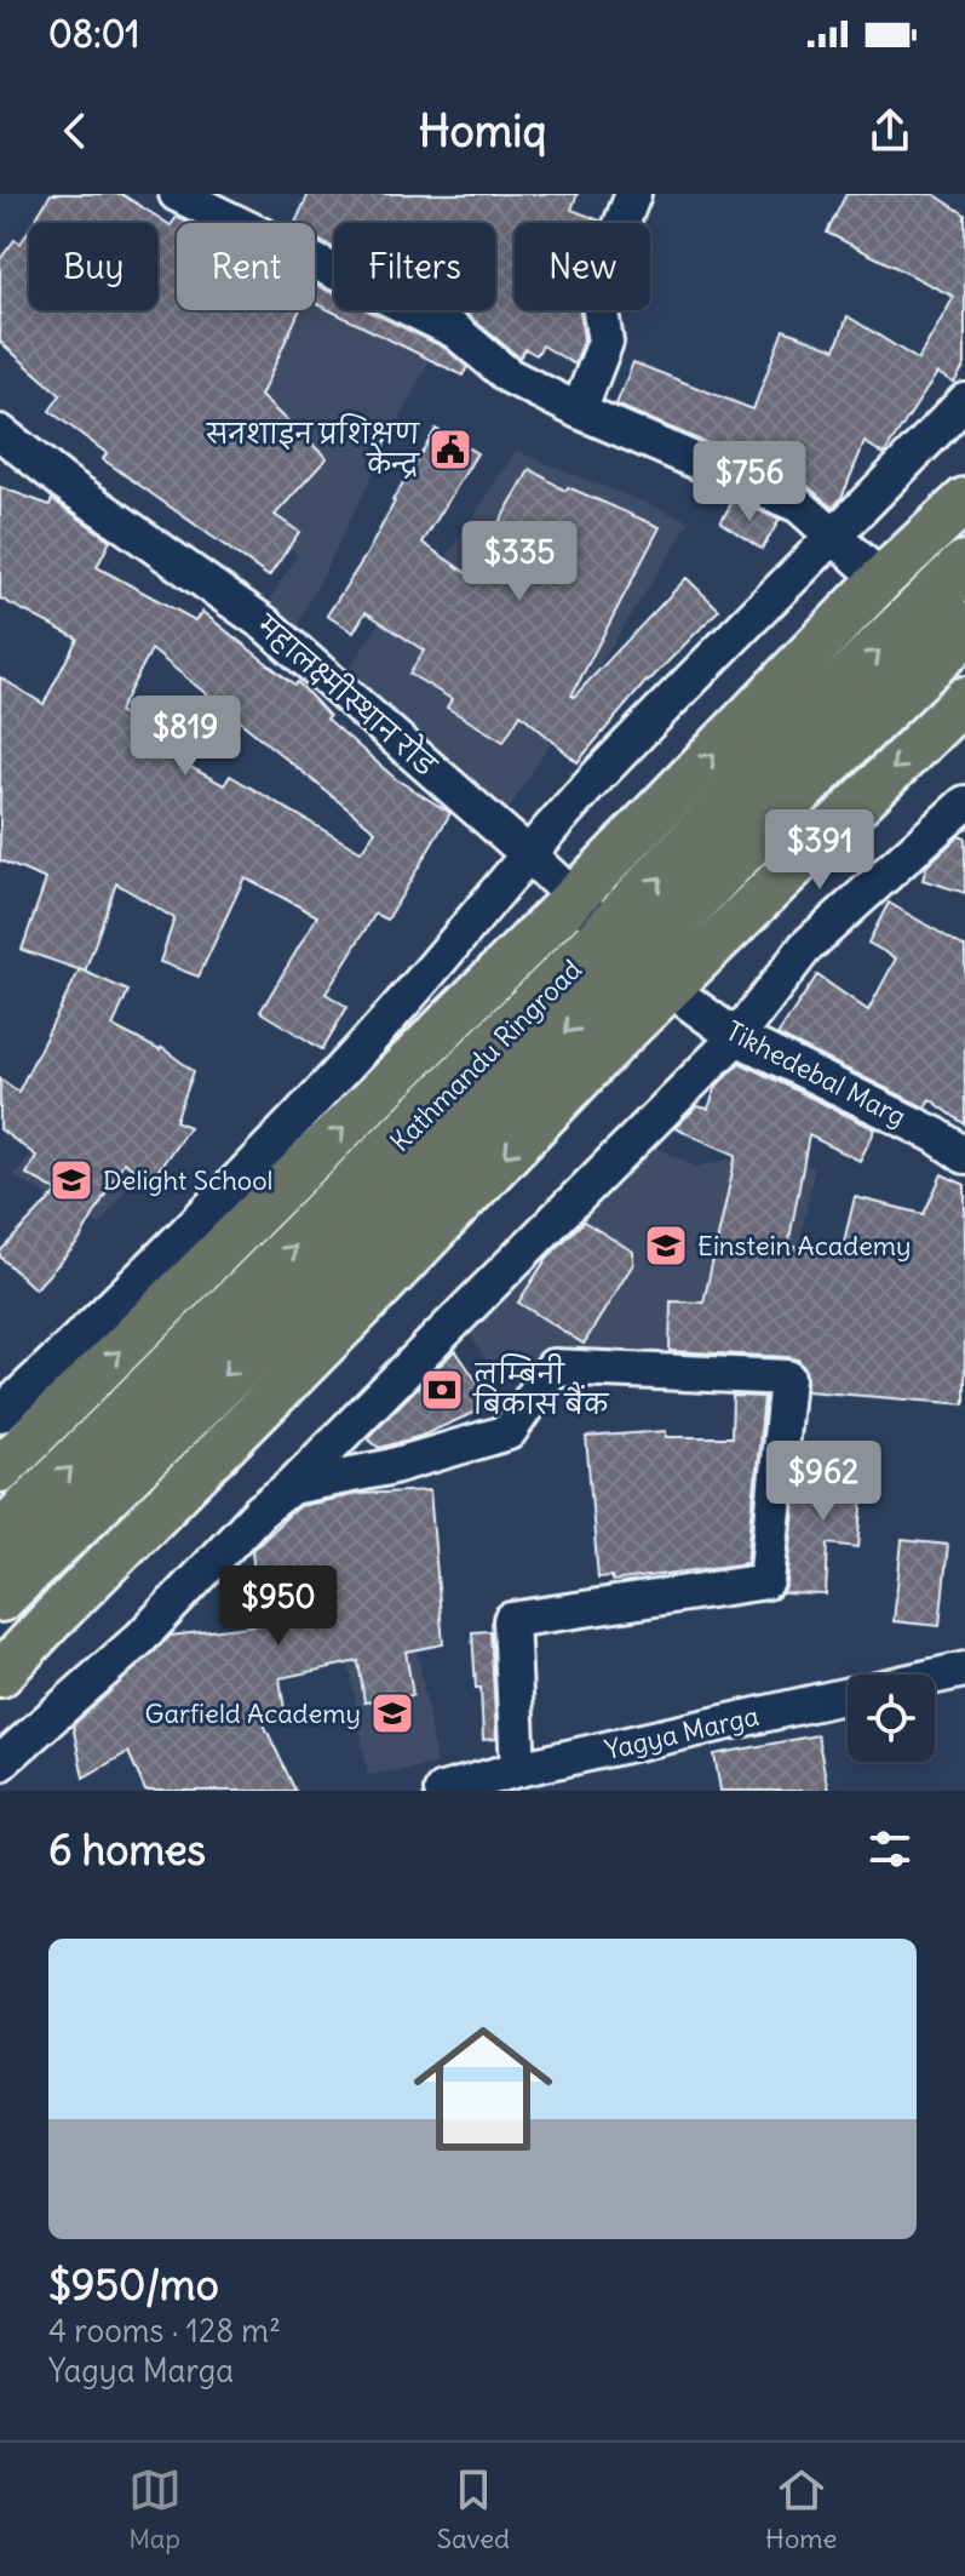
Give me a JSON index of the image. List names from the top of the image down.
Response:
{
  "streets": {
    "highway": ["Kathmandu Ringroad"],
    "street": ["महालक्ष्मीस्थान रोड", "Tikhedebal Marg", "Yagya Marga"]
  },
  "crossings": [
    ["महालक्ष्मीस्थान रोड", "Kathmandu Ringroad"],
    ["महालक्ष्मीस्थान रोड", "Tikhedebal Marg"],
    ["Kathmandu Ringroad", "Tikhedebal Marg"]
  ],
  "places": {
    "public building": ["सनशाइन प्रशिक्षण केन्द्र"],
    "school or university": ["Delight School", "Einstein Academy", "Garfield Academy"],
    "bank": ["लुम्बिनी बिकास बैंक"]
  },
  "page": {
    "status": "08:01",
    "header": "Homiq",
    "chip": [
      "Buy",
      "Rent",
      "Filters",
      "New"
    ],
    "price": [
      "$756",
      "$335",
      "$819",
      "$391",
      "$962",
      "$950"
    ],
    "heading": "6 homes",
    "list": [
      {
        "name": "$950/mo",
        "note": "4 rooms · 128 m² · Yagya Marga"
      }
    ],
    "tabs": ["Map", "Saved", "Home"]
  }
}
